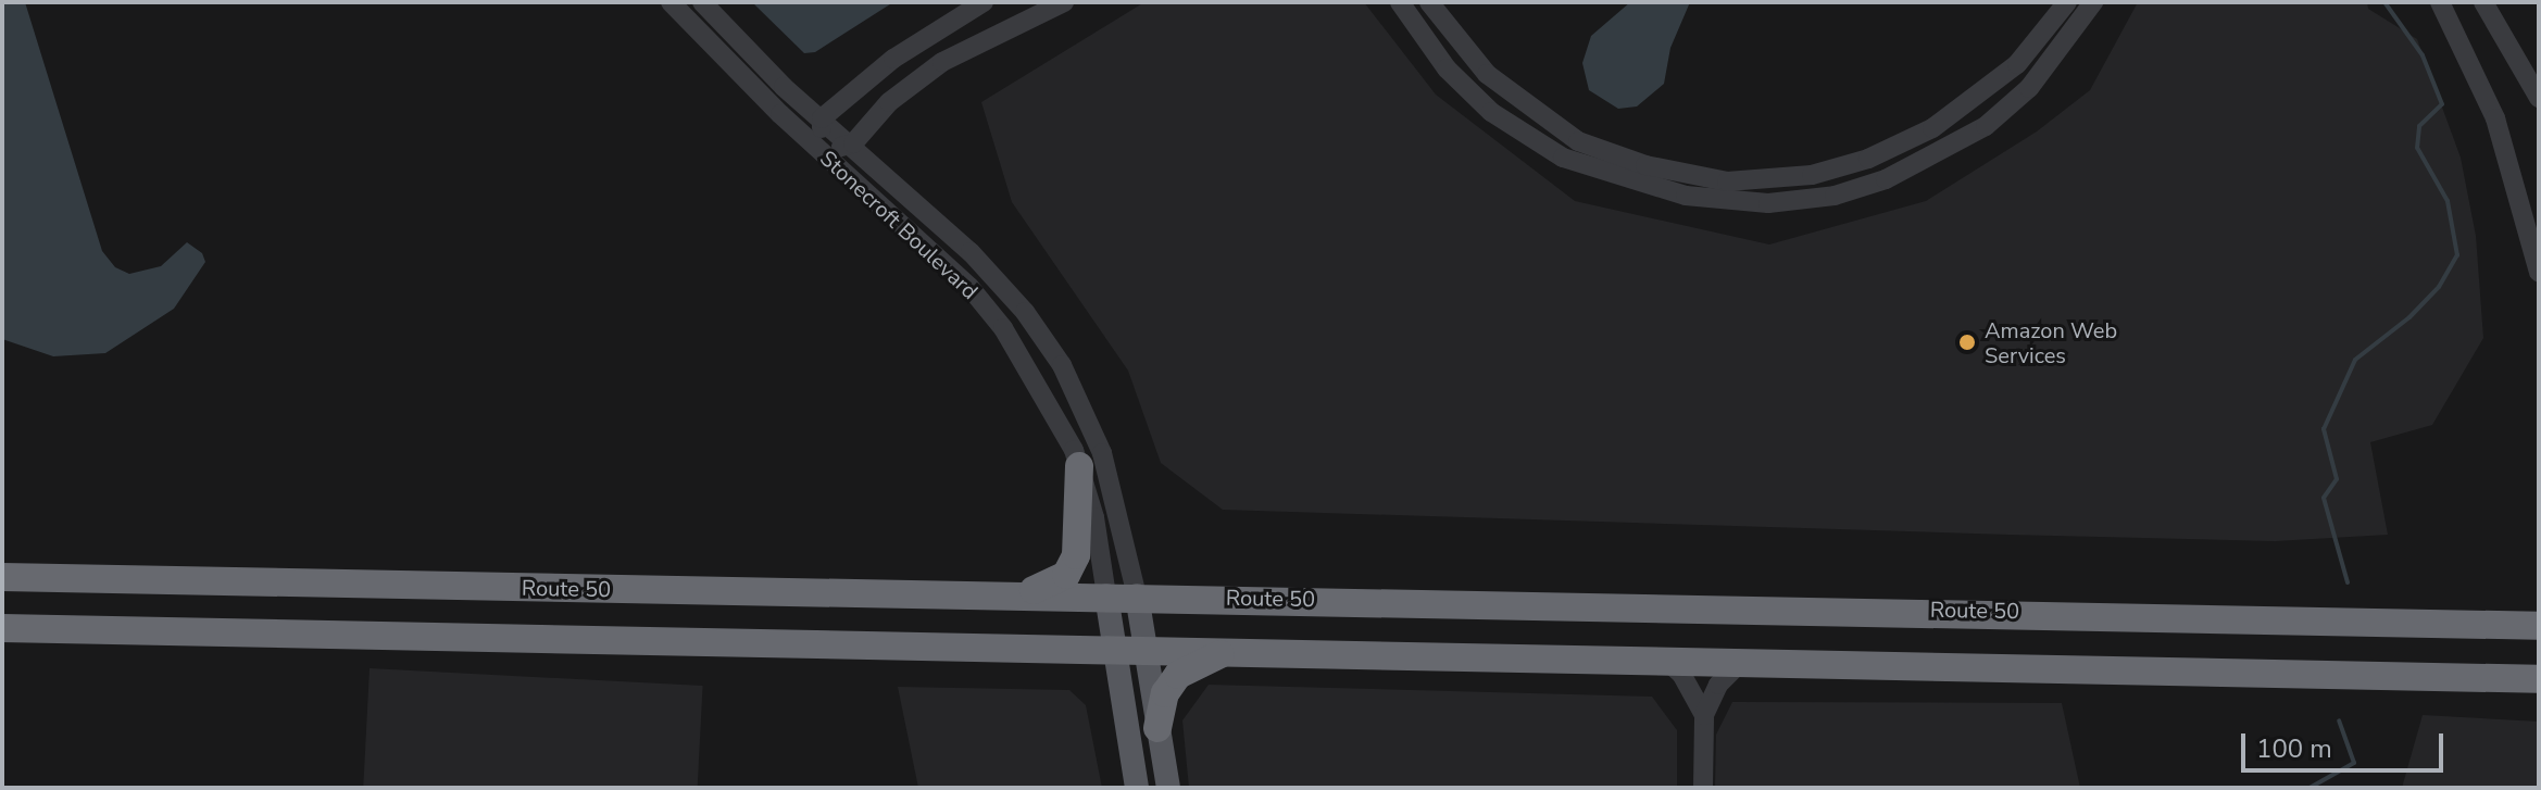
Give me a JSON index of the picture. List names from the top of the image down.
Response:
{
  "streets": {
    "highway": ["Route 50"],
    "main road": ["Stonecroft Boulevard"]
  },
  "crossings": [
    ["Stonecroft Boulevard", "Route 50"]
  ],
  "places": ["Amazon Web Services"],
  "scale_bar": "100 m"
}
